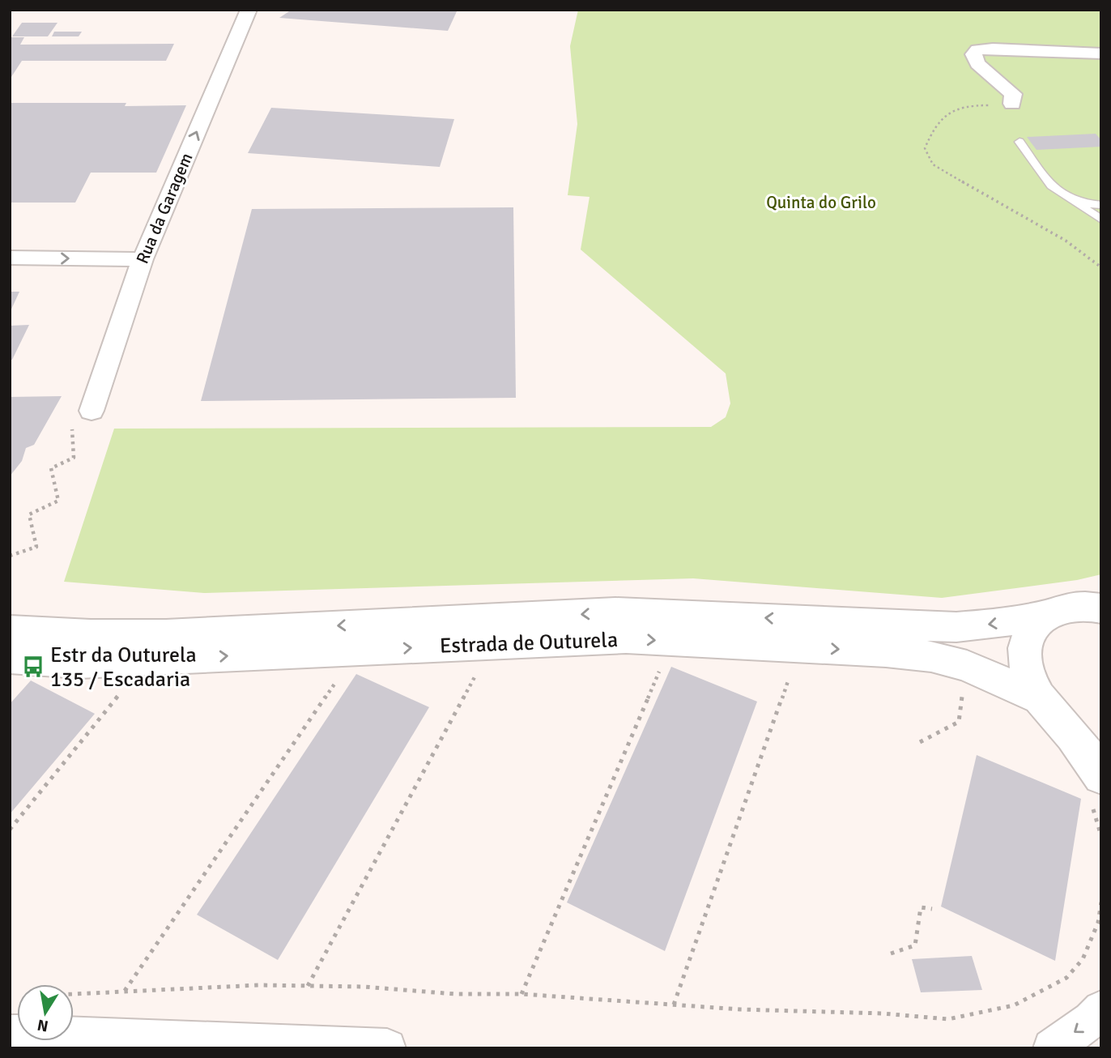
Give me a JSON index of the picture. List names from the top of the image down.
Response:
{
  "streets": {
    "street": ["Rua da Garagem", "Estrada de Outurela"]
  },
  "one_way": ["Rua da Garagem"],
  "parks": ["Quinta do Grilo"],
  "places": {
    "bus stop": ["Estr da Outurela 135 / Escadaria"]
  },
  "north": "bottom"
}
